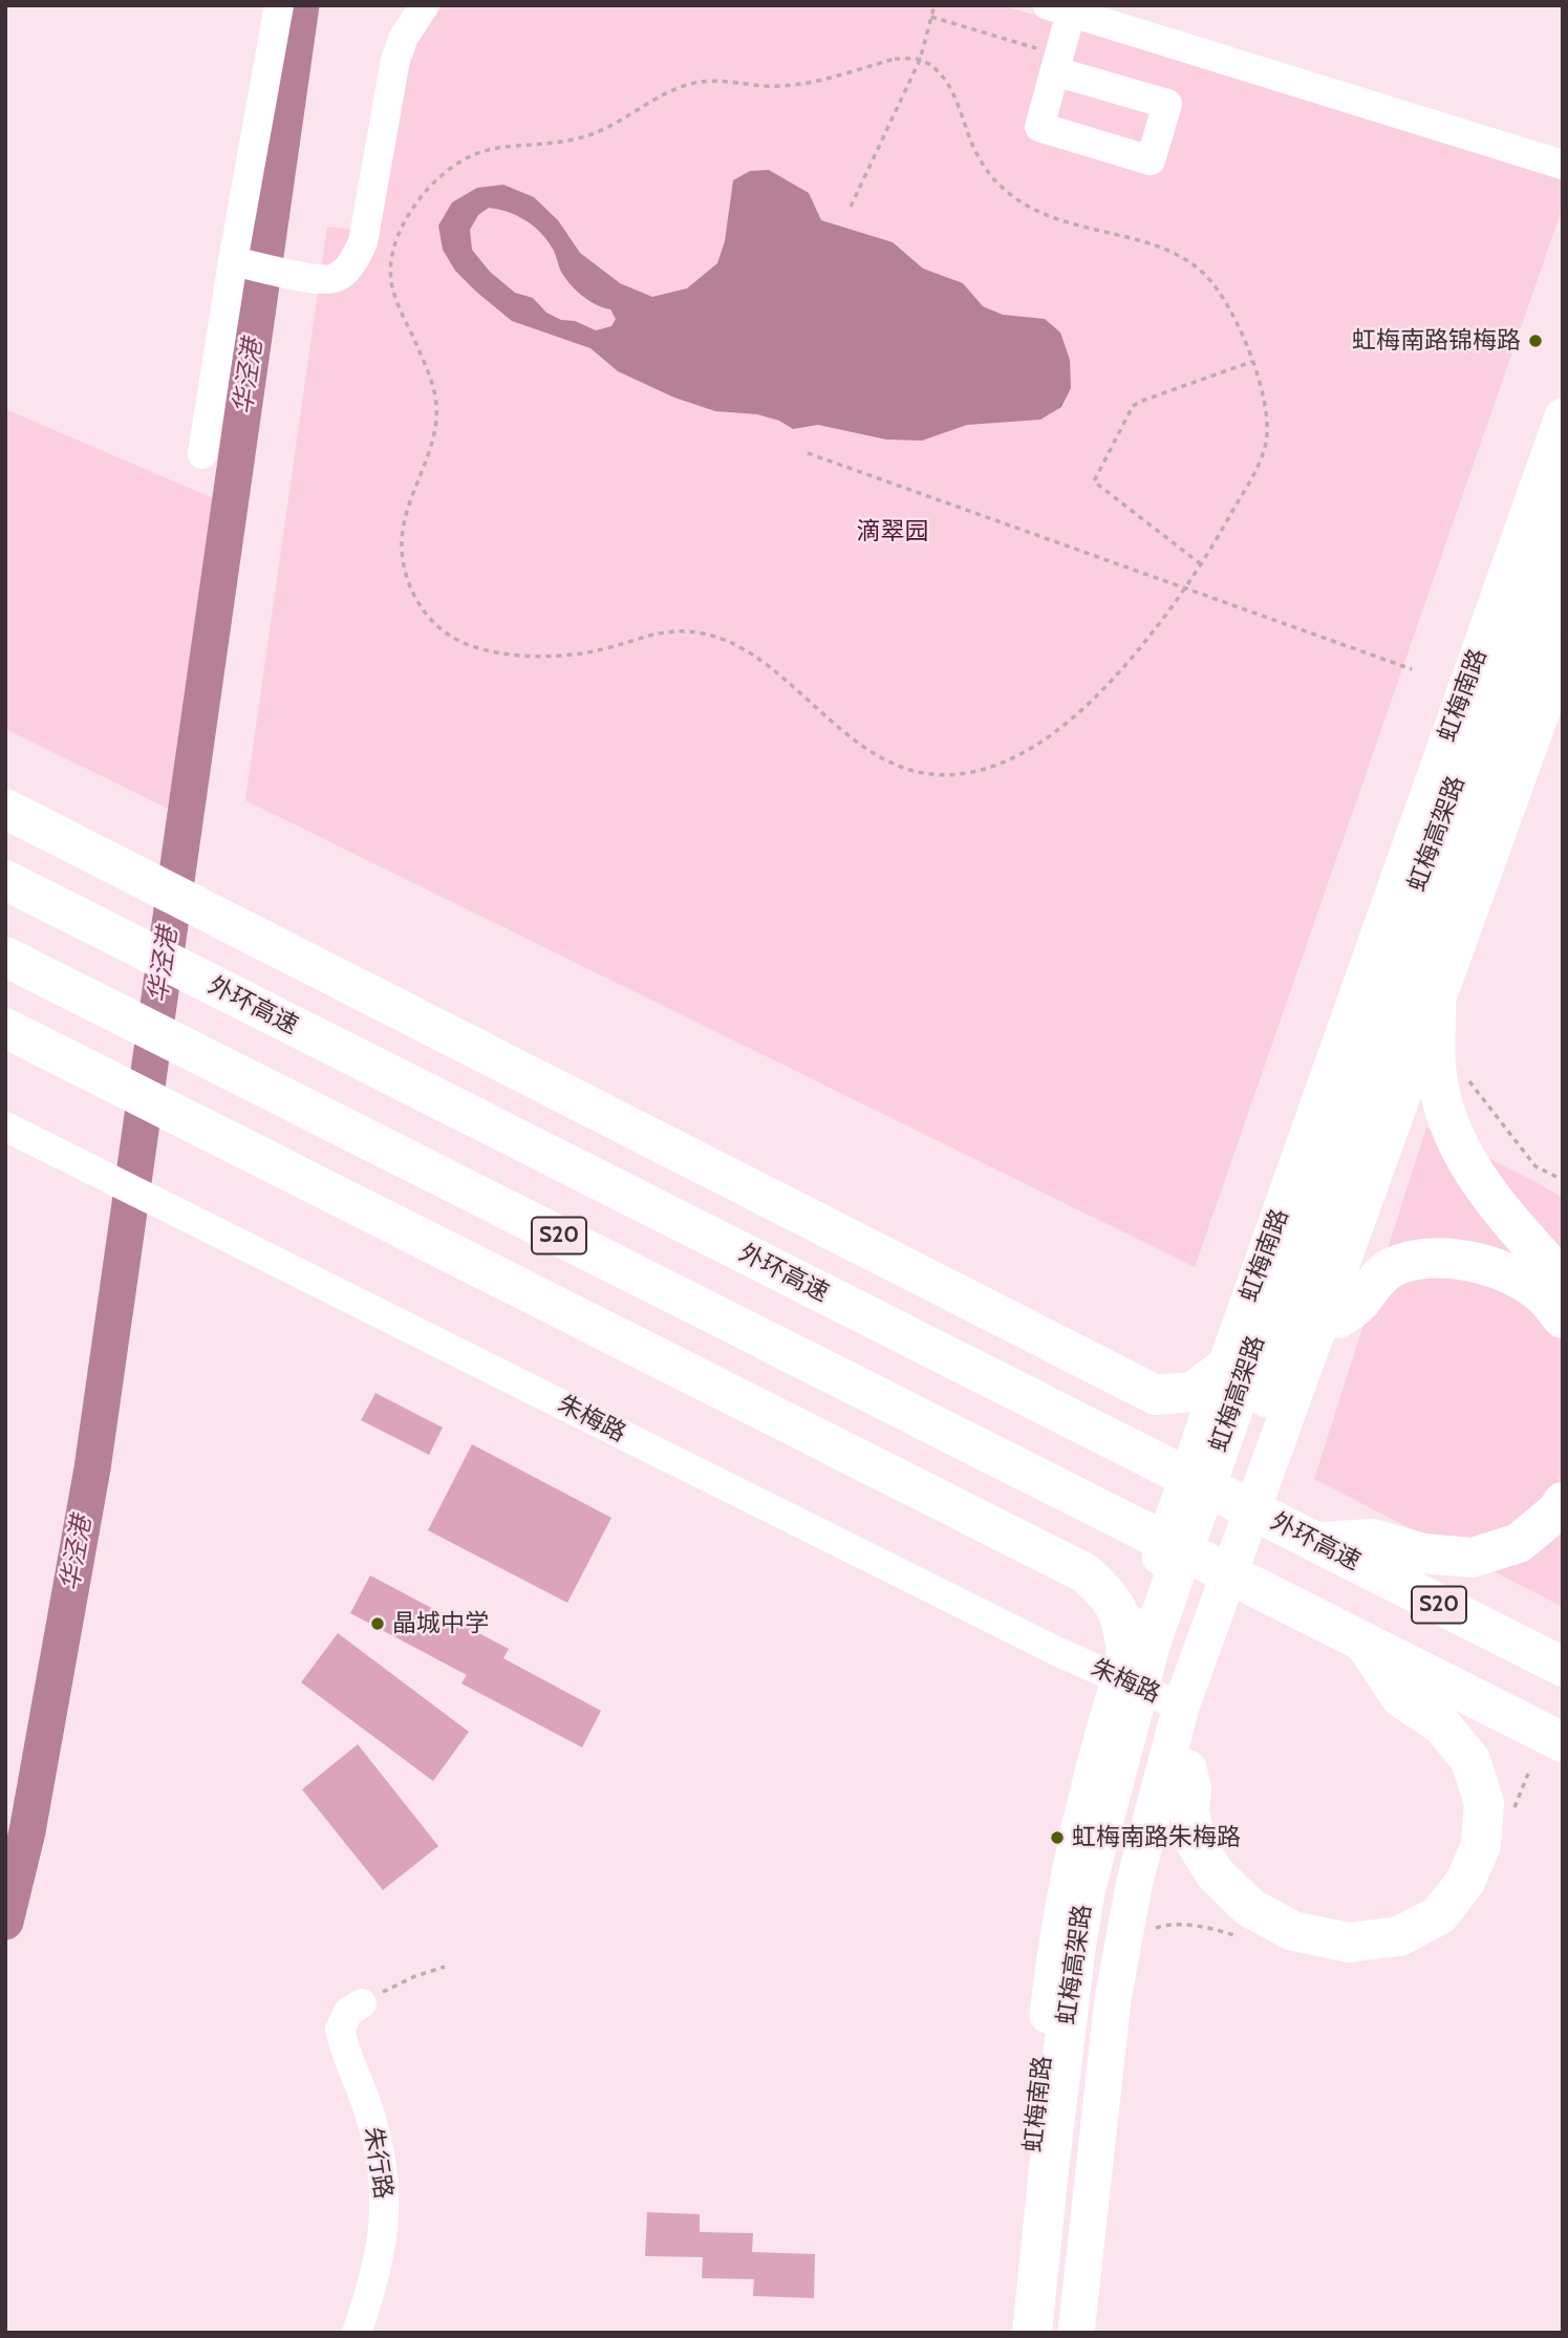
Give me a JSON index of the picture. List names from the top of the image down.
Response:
{
  "streets": {
    "highway": ["虹梅高架路", "外环高速", "S20"],
    "main road": ["虹梅南路"],
    "street": ["朱梅路", "朱行路"]
  },
  "crossings": [
    ["虹梅南路", "朱梅路"]
  ],
  "water": ["华泾港"],
  "parks": ["滴翠园"],
  "places": ["虹梅南路锦梅路", "晶城中学", "虹梅南路朱梅路"]
}
